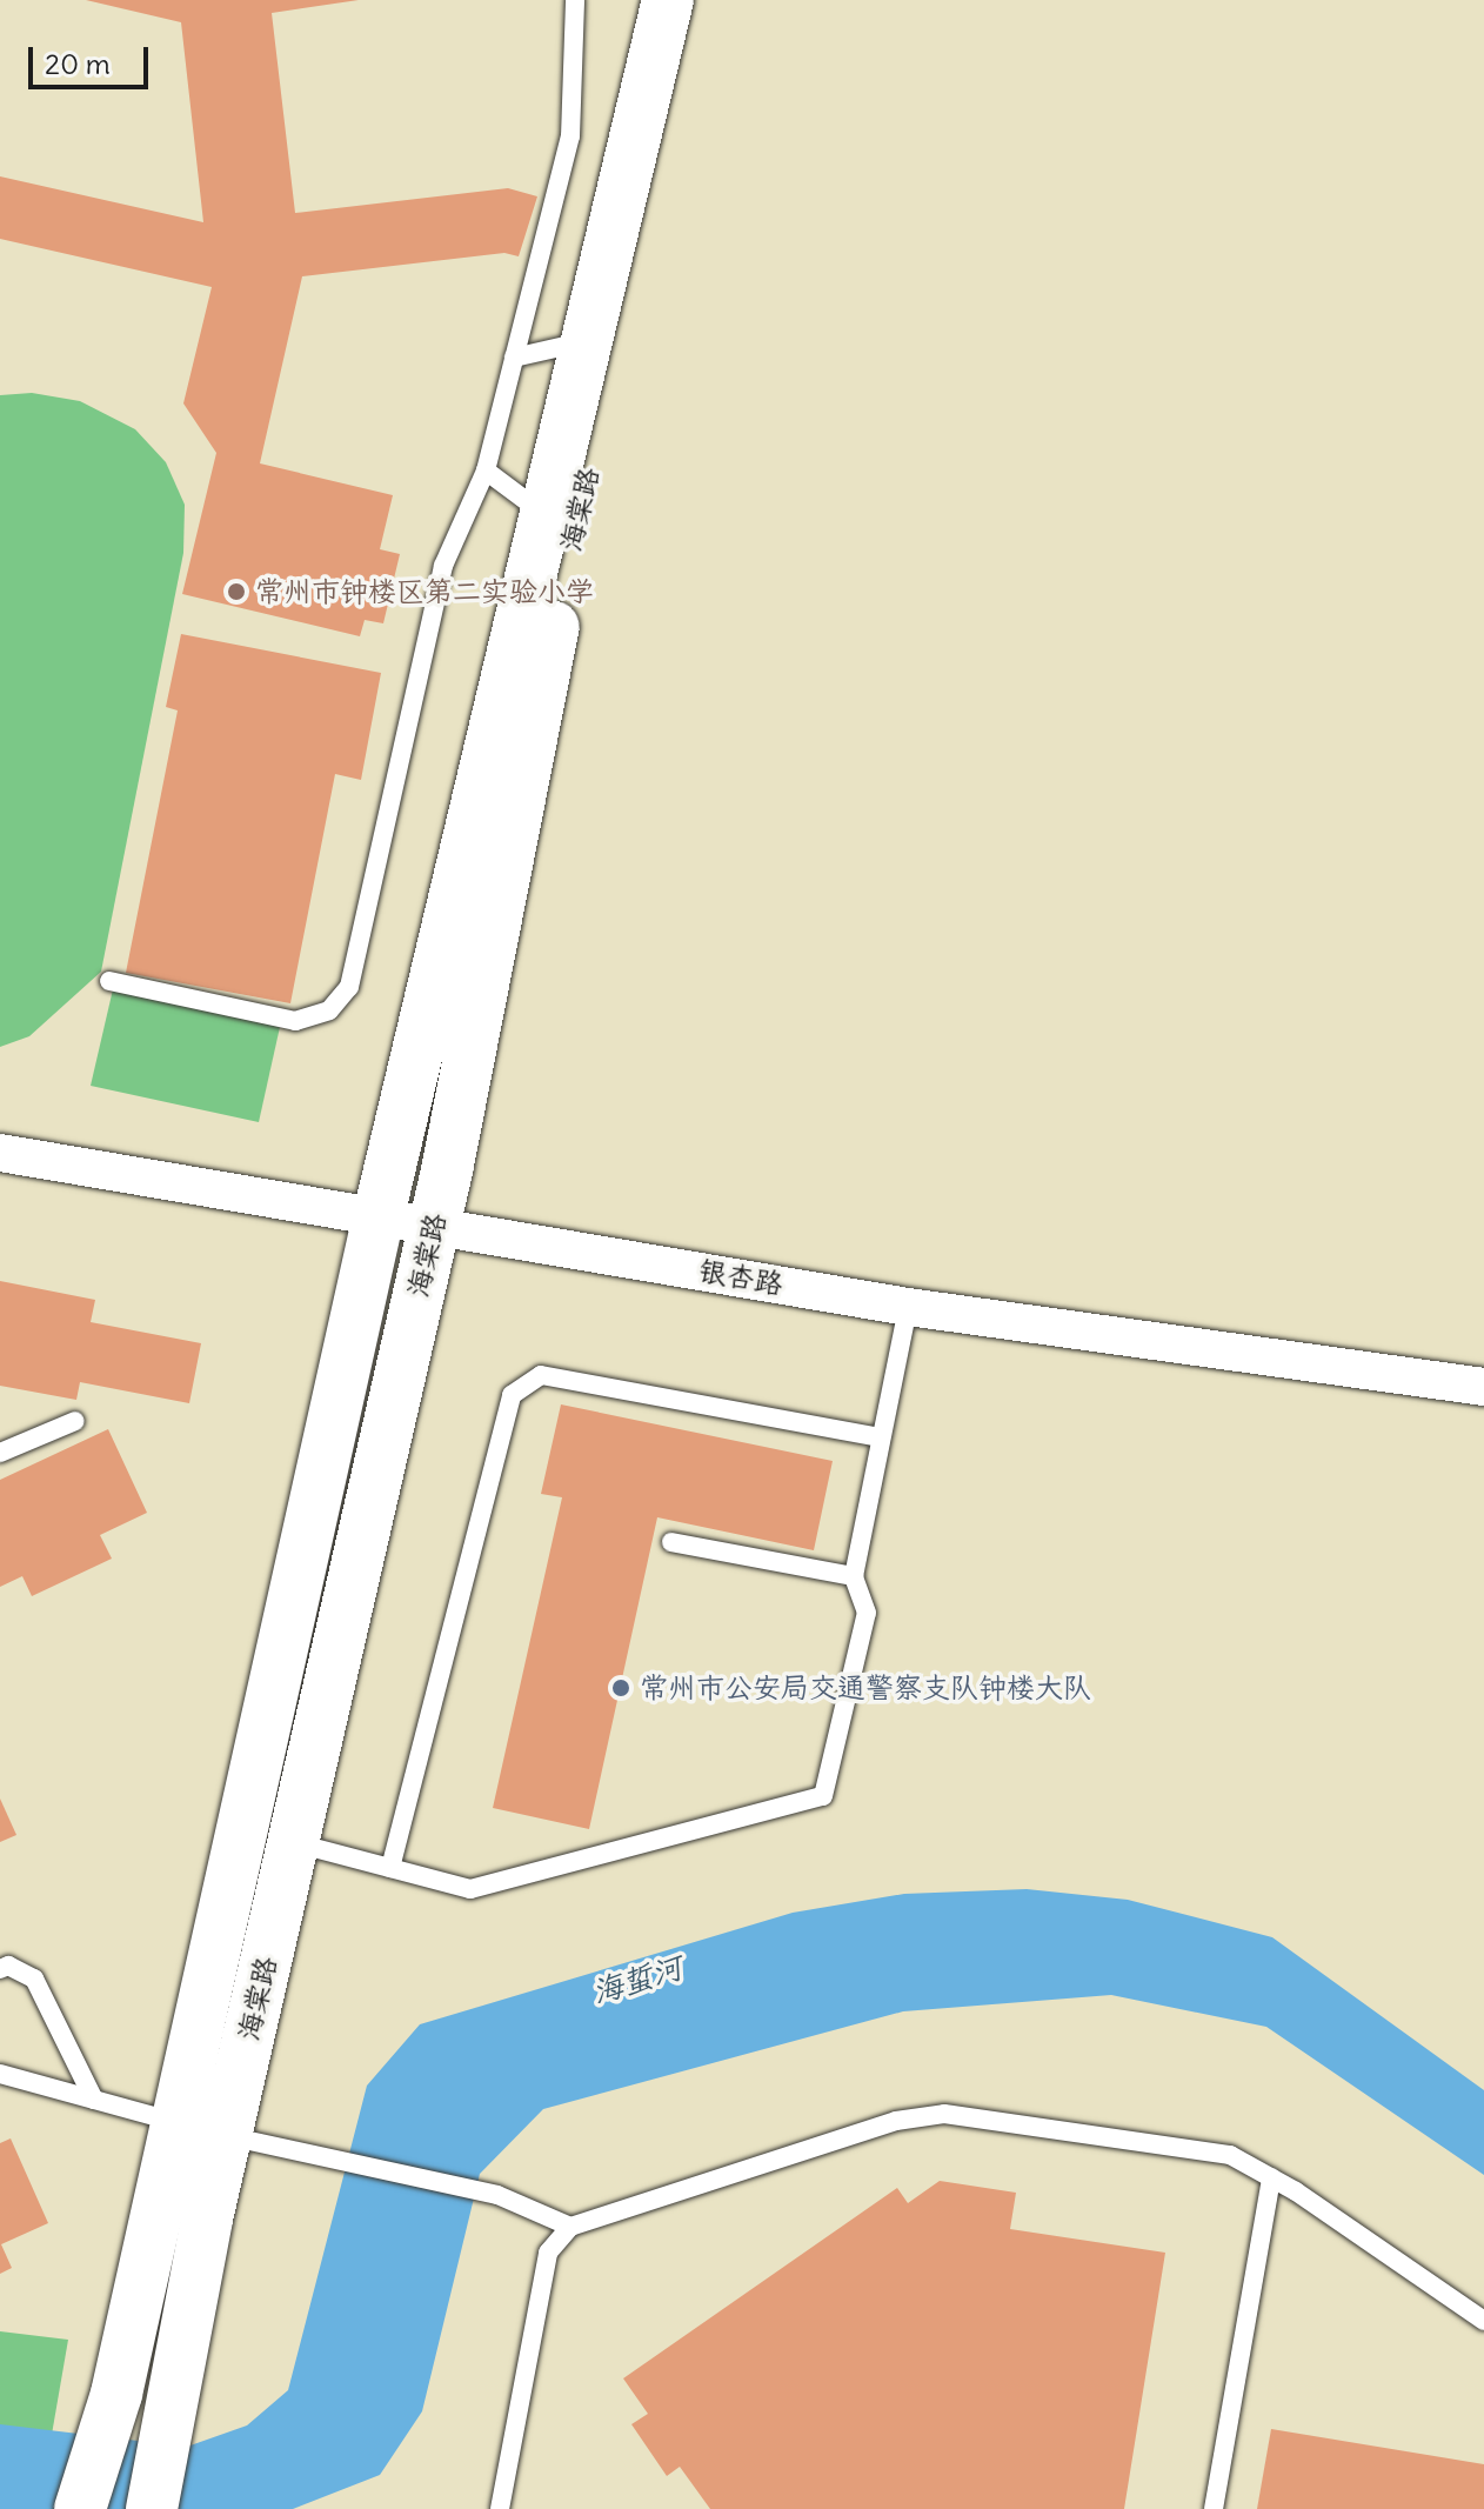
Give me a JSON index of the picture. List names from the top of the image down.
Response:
{
  "streets": {
    "street": ["海棠路", "银杏路"]
  },
  "crossings": [
    ["海棠路", "银杏路"]
  ],
  "water": ["海蜇河"],
  "places": ["常州市钟楼区第二实验小学", "常州市公安局交通警察支队钟楼大队"],
  "scale_bar": "20 m"
}
